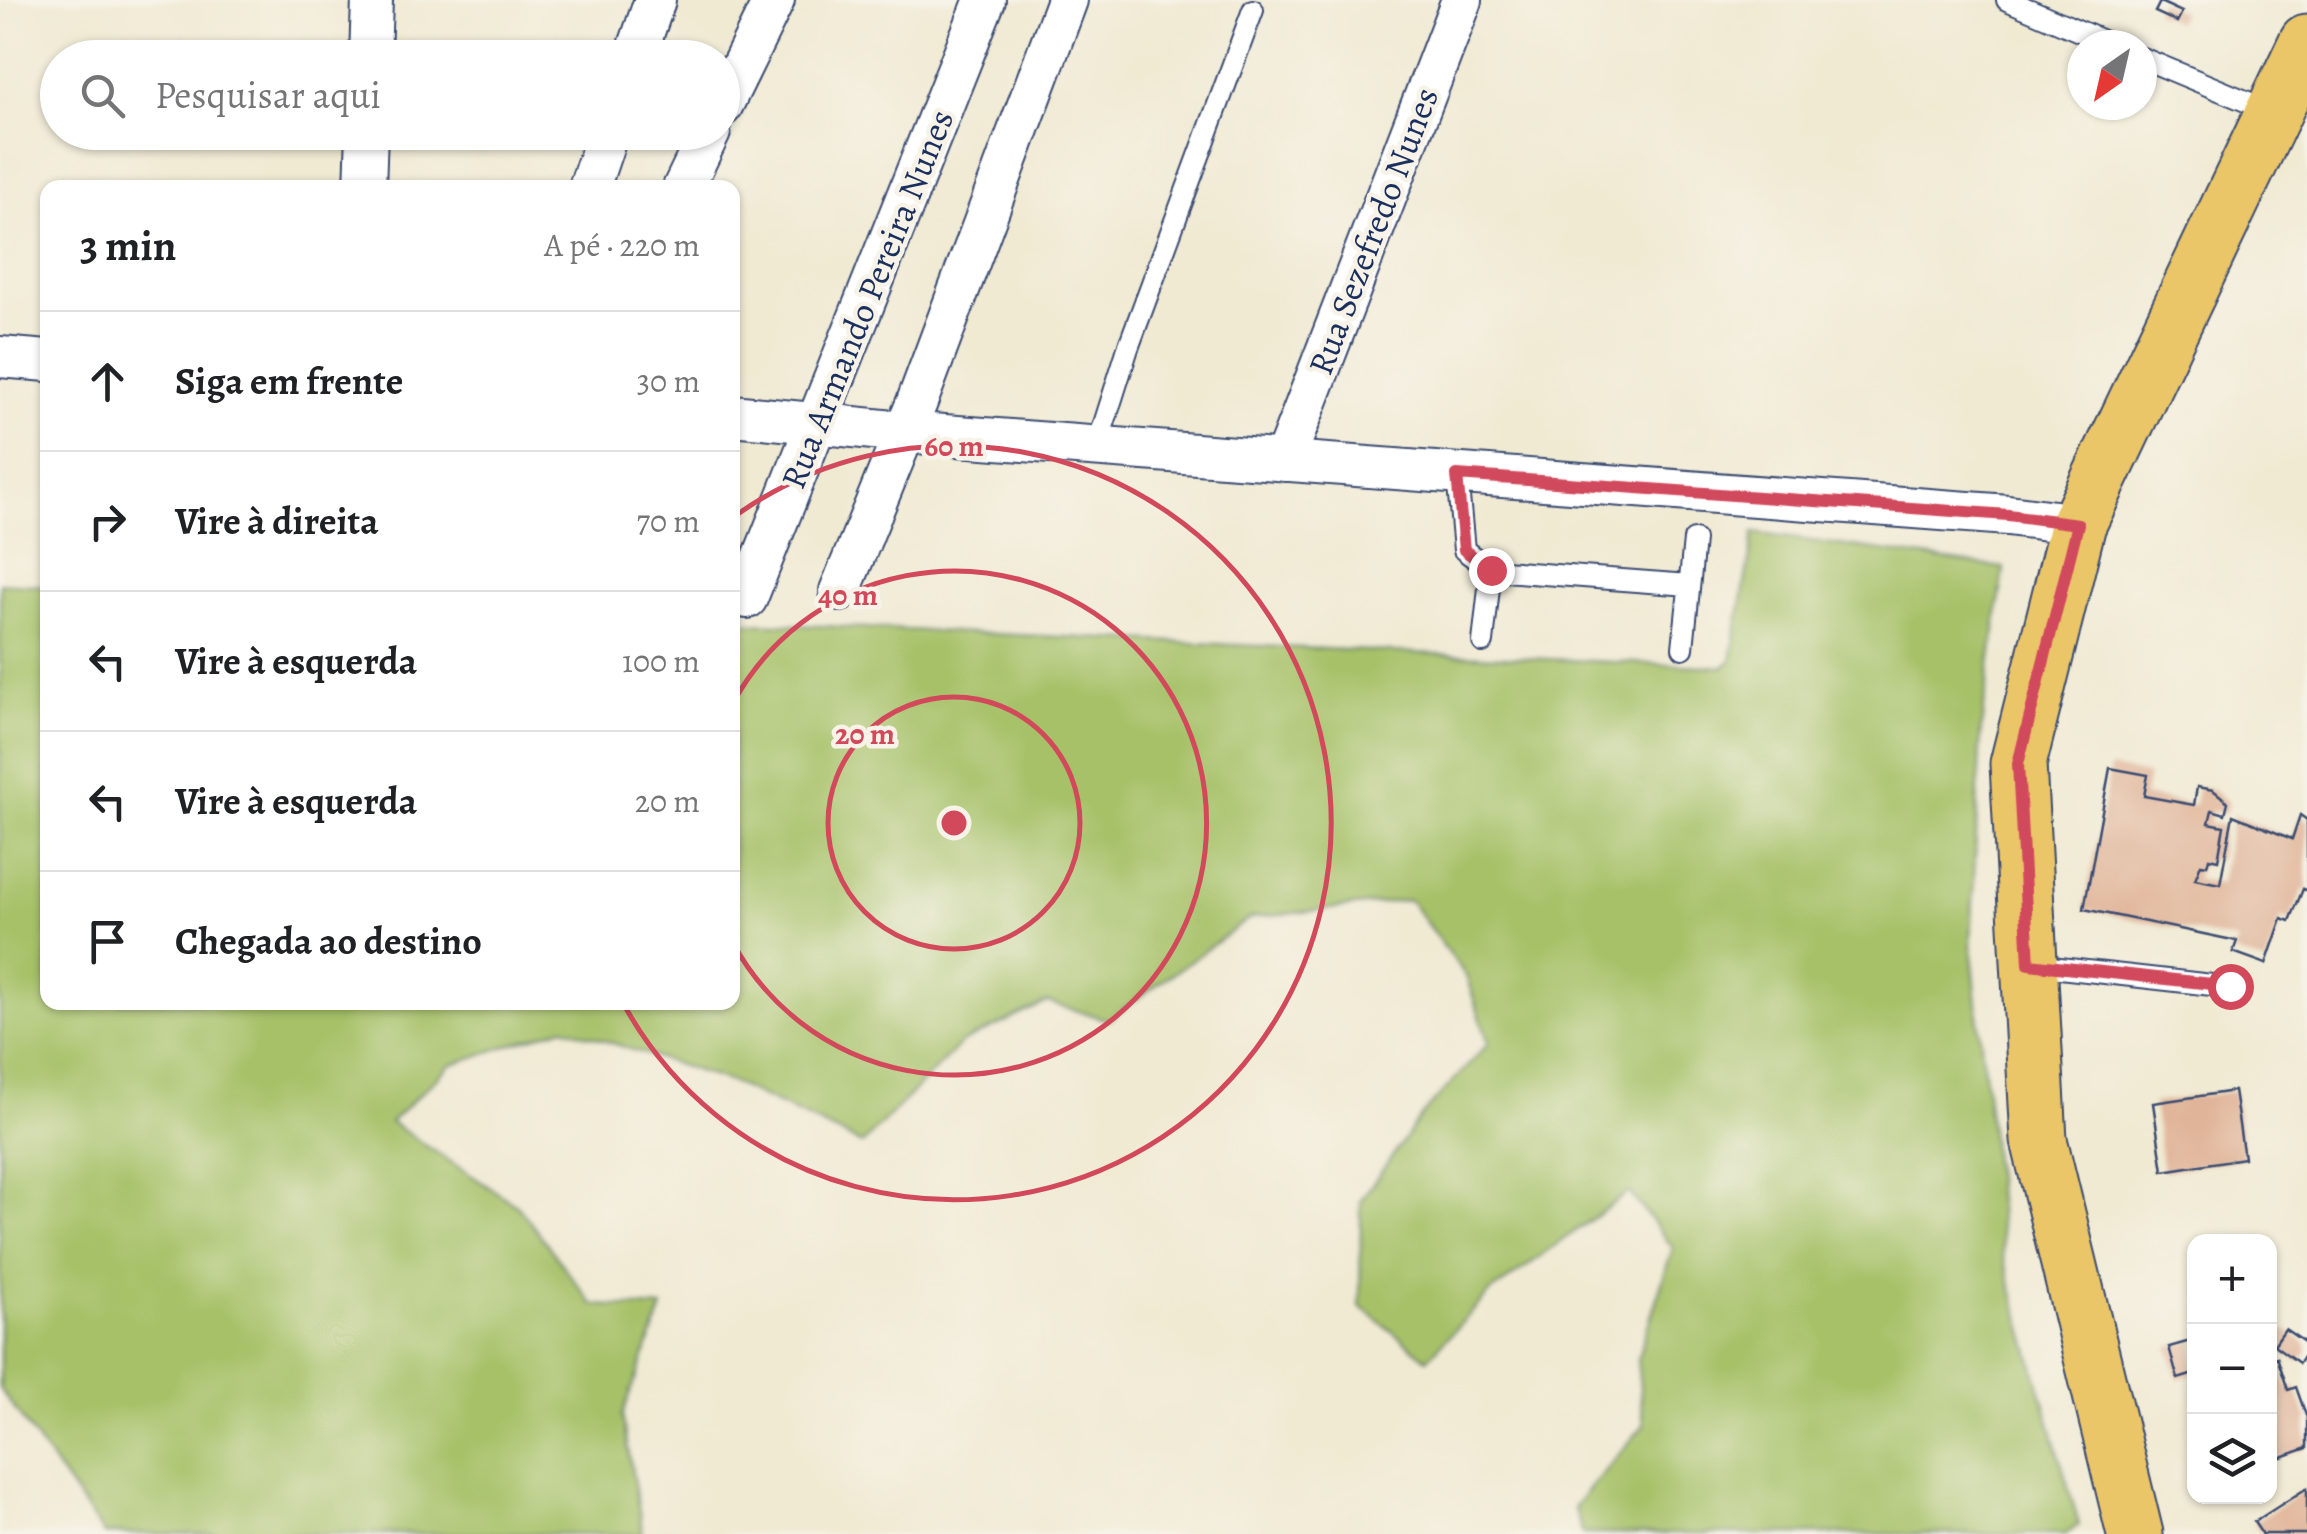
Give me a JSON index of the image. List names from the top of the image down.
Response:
{
  "streets": {
    "street": ["Rua Sezefredo Nunes", "Rua Armando Pereira Nunes"]
  },
  "north": "bottom left",
  "page": {
    "search": "Pesquisar aqui",
    "heading": ["3 min", "A pé · 220 m"],
    "list": [
      ["Siga em frente", "30 m"],
      ["Vire à direita", "70 m"],
      ["Vire à esquerda", "100 m"],
      ["Vire à esquerda", "20 m"],
      "Chegada ao destino"
    ],
    "map_buttons": ["+", "−"]
  },
  "rings": ["60 m", "40 m", "20 m"]
}
